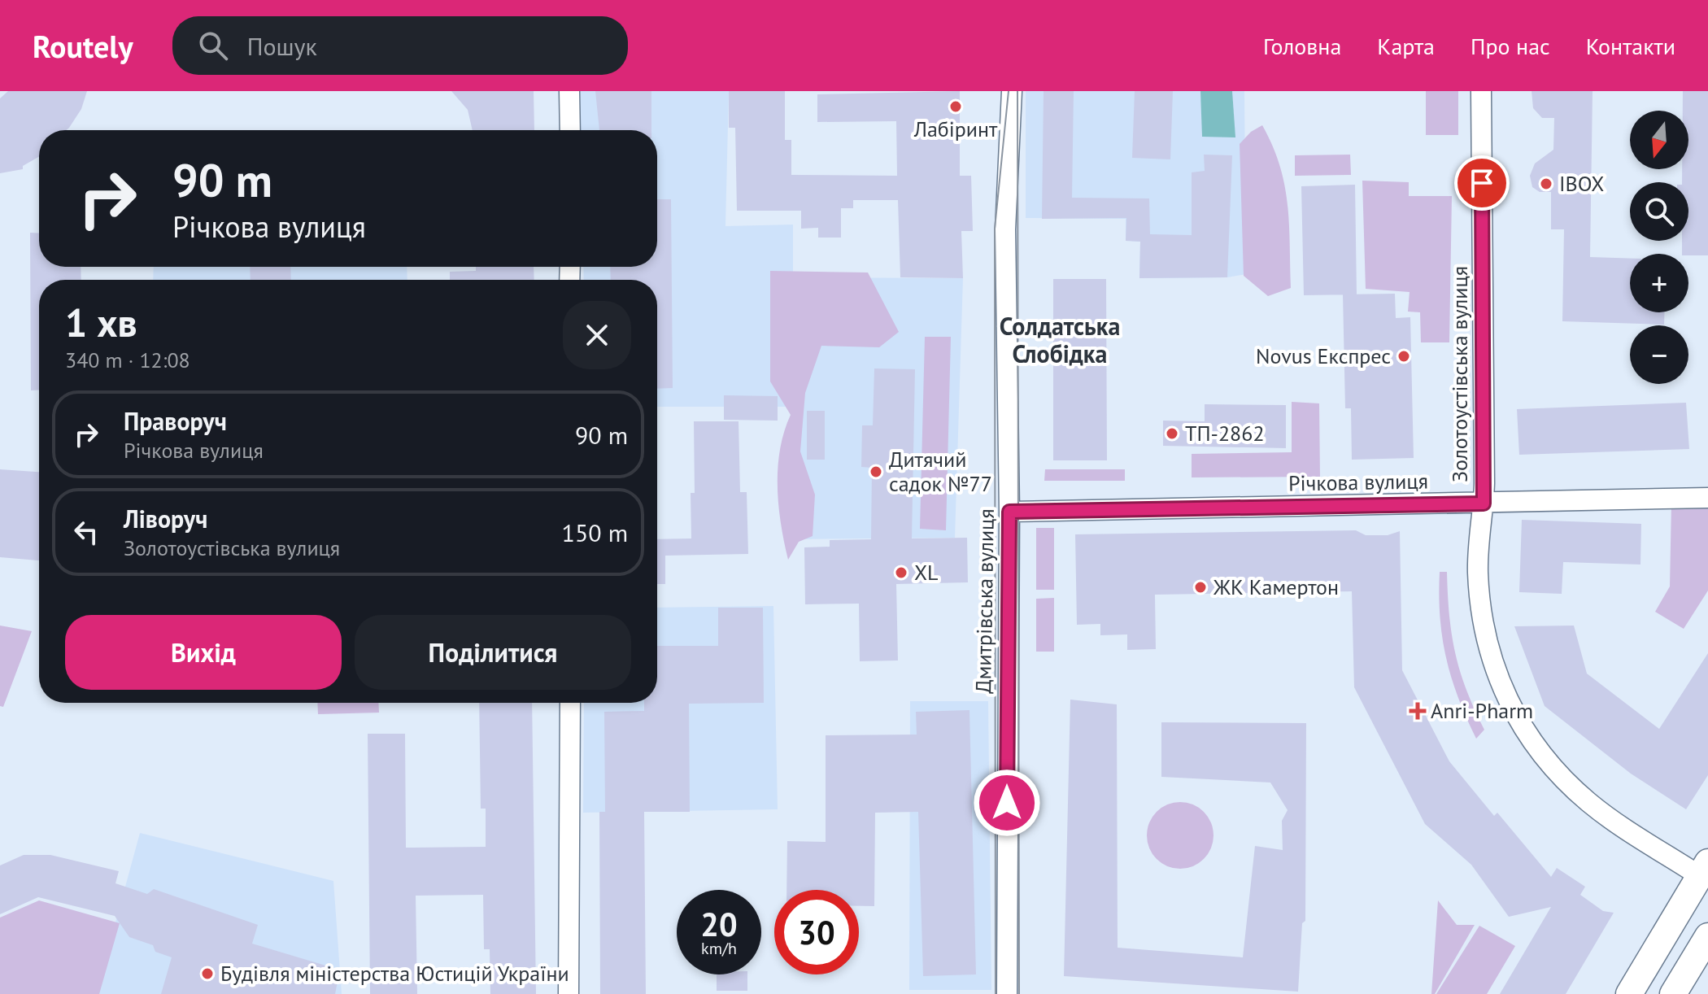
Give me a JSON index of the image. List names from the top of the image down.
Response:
{
  "streets": {
    "street": ["Золотоустівська вулиця", "Річкова вулиця", "Дмитрівська вулиця"]
  },
  "crossings": [
    ["Золотоустівська вулиця", "Річкова вулиця"],
    ["Річкова вулиця", "Дмитрівська вулиця"]
  ],
  "districts": ["Солдатська Слобідка"],
  "places": {
    "other": [
      "Лабіринт",
      "IBOX",
      "Novus Експрес",
      "ТП-2862",
      "Дитячий садок №77",
      "XL",
      "ЖК Камертон",
      "Будівля міністерства Юстицій України"
    ],
    "health": ["Anri-Pharm"]
  },
  "north": "bottom",
  "page": {
    "header": "Routely",
    "search": "Пошук",
    "nav": [
      "Головна",
      "Карта",
      "Про нас",
      "Контакти"
    ],
    "map_buttons": ["+", "−"],
    "turn": ["90 m", "Річкова вулиця"],
    "heading": ["1 хв", "340 m · 12:08"],
    "list": [
      {
        "name": "Праворуч",
        "note": "Річкова вулиця",
        "value": "90 m"
      },
      {
        "name": "Ліворуч",
        "note": "Золотоустівська вулиця",
        "value": "150 m"
      }
    ],
    "buttons": ["Вихід", "Поділитися"],
    "speed": "20 km/h",
    "limit": "30"
  }
}
